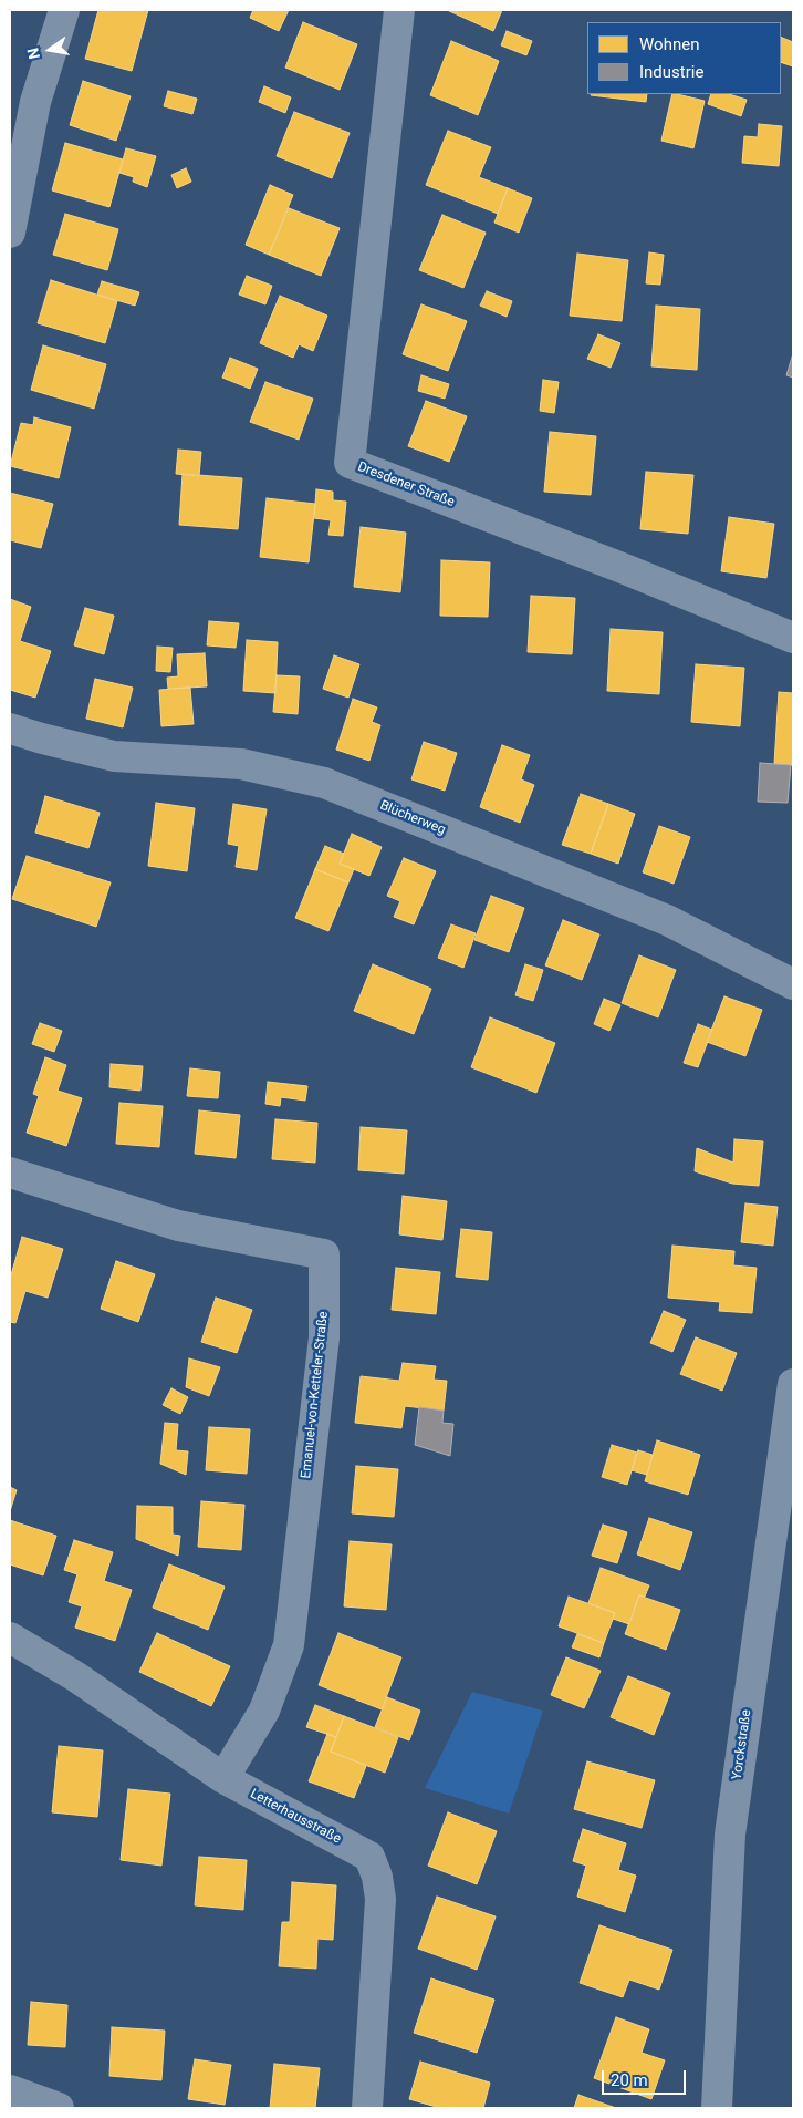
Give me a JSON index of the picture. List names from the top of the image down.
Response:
{
  "streets": {
    "street": [
      "Dresdener Straße",
      "Blücherweg",
      "Emanuel-von-Ketteler-Straße",
      "Yorckstraße",
      "Letterhausstraße"
    ]
  },
  "crossings": [
    ["Emanuel-von-Ketteler-Straße", "Letterhausstraße"]
  ],
  "legend": ["Wohnen", "Industrie"],
  "scale_bar": "20 m",
  "north": "left"
}
